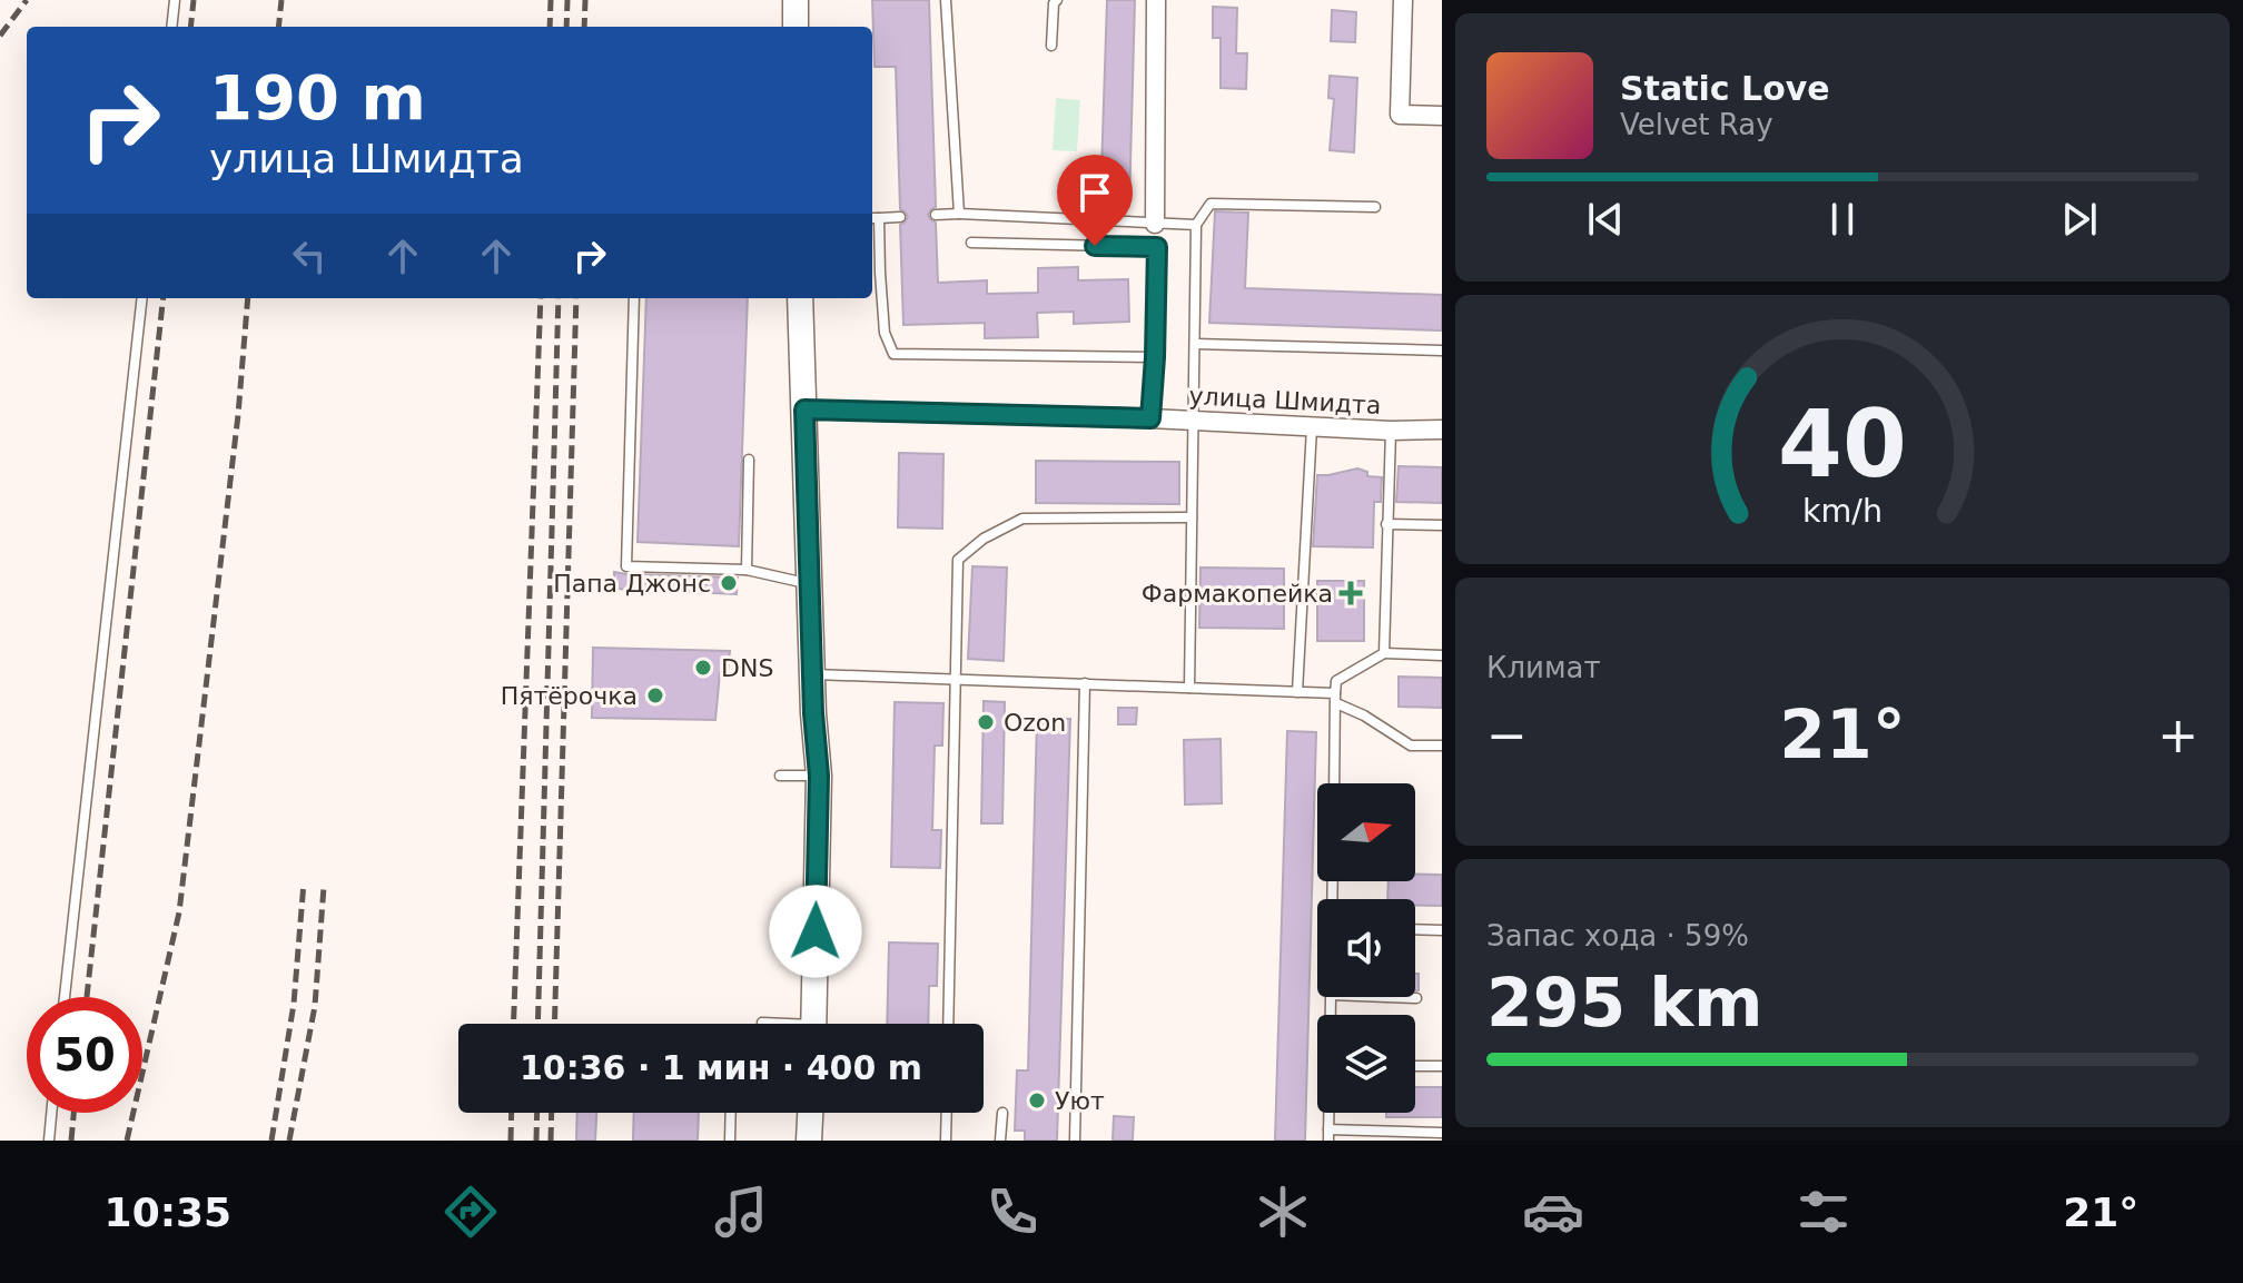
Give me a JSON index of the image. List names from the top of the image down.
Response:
{
  "streets": {
    "street": ["улица Шмидта"]
  },
  "places": {
    "other": [
      "Папа Джонс",
      "DNS",
      "Пятёрочка",
      "Ozon",
      "Уют"
    ],
    "health": ["Фармакопейка"]
  },
  "north": "right",
  "page": {
    "turn": ["190 m", "улица Шмидта"],
    "song": ["Static Love", "Velvet Ray"],
    "tile": [
      "Климат",
      ["Запас хода · 59%", "295 km"]
    ],
    "heat": ["−", "21°", "+"],
    "limit": "50",
    "trip": "10:36 · 1 мин · 400 m",
    "tabs": ["10:35", "21°"],
    "gauge": ["40", "km/h"]
  }
}
